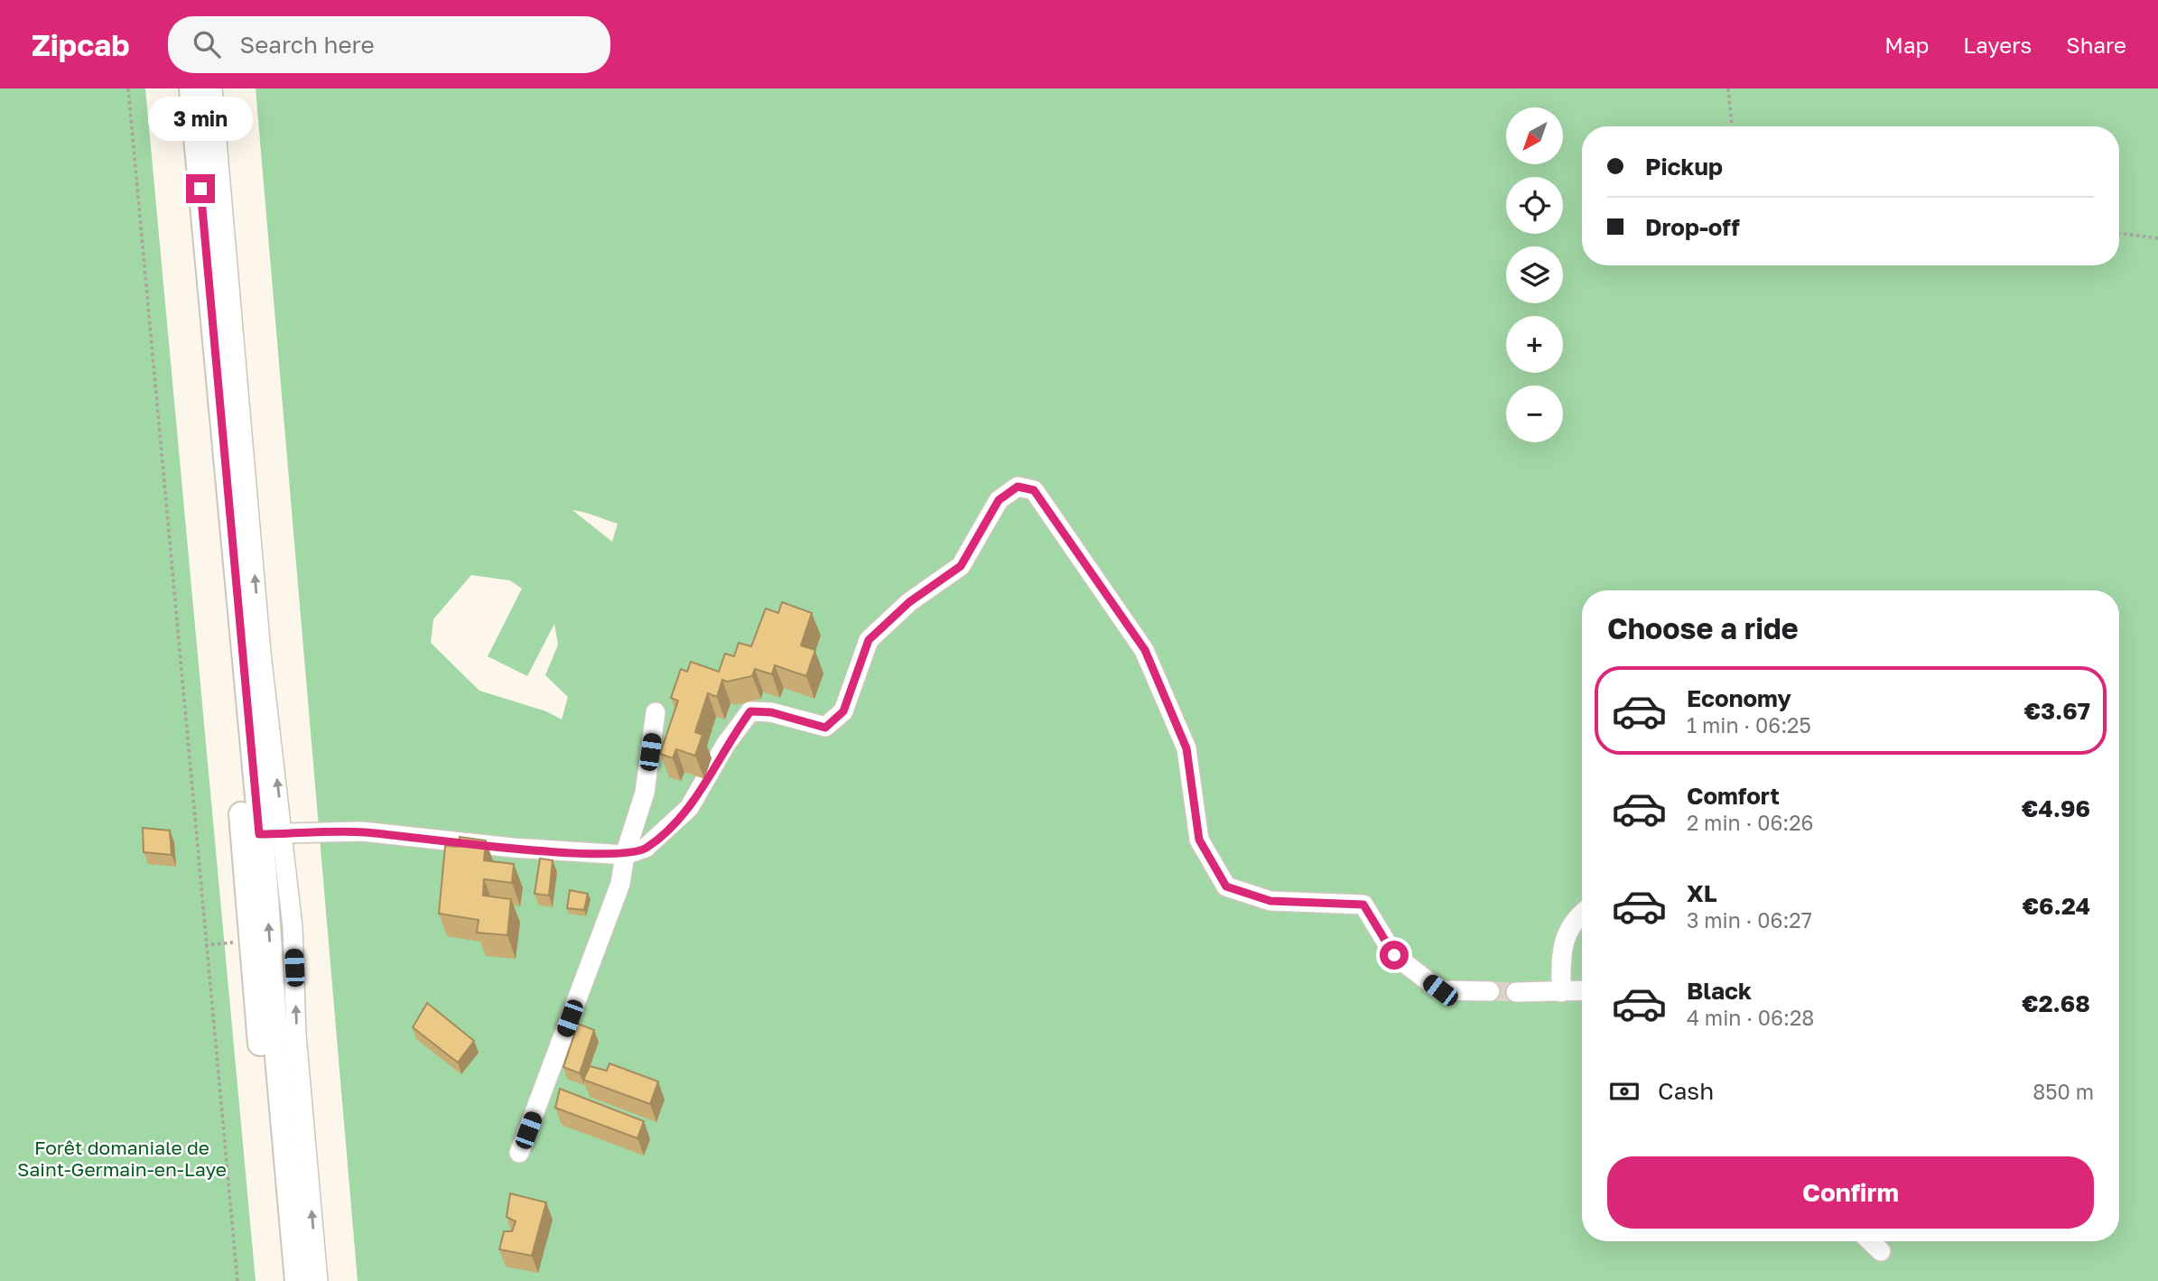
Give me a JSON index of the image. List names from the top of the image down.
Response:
{
  "parks": ["Forêt domaniale de Saint-Germain-en-Laye"],
  "north": "bottom left",
  "page": {
    "header": "Zipcab",
    "search": "Search here",
    "nav": ["Map", "Layers", "Share"],
    "bubble": "3 min",
    "map_buttons": ["+", "−"],
    "banner": ["Pickup", "Drop-off"],
    "heading": "Choose a ride",
    "list": [
      {
        "name": "Economy",
        "note": "1 min · 06:25",
        "value": "€3.67"
      },
      {
        "name": "Comfort",
        "note": "2 min · 06:26",
        "value": "€4.96"
      },
      {
        "name": "XL",
        "note": "3 min · 06:27",
        "value": "€6.24"
      },
      {
        "name": "Black",
        "note": "4 min · 06:28",
        "value": "€2.68"
      }
    ],
    "pay": ["Cash", "850 m"],
    "buttons": "Confirm"
  }
}
